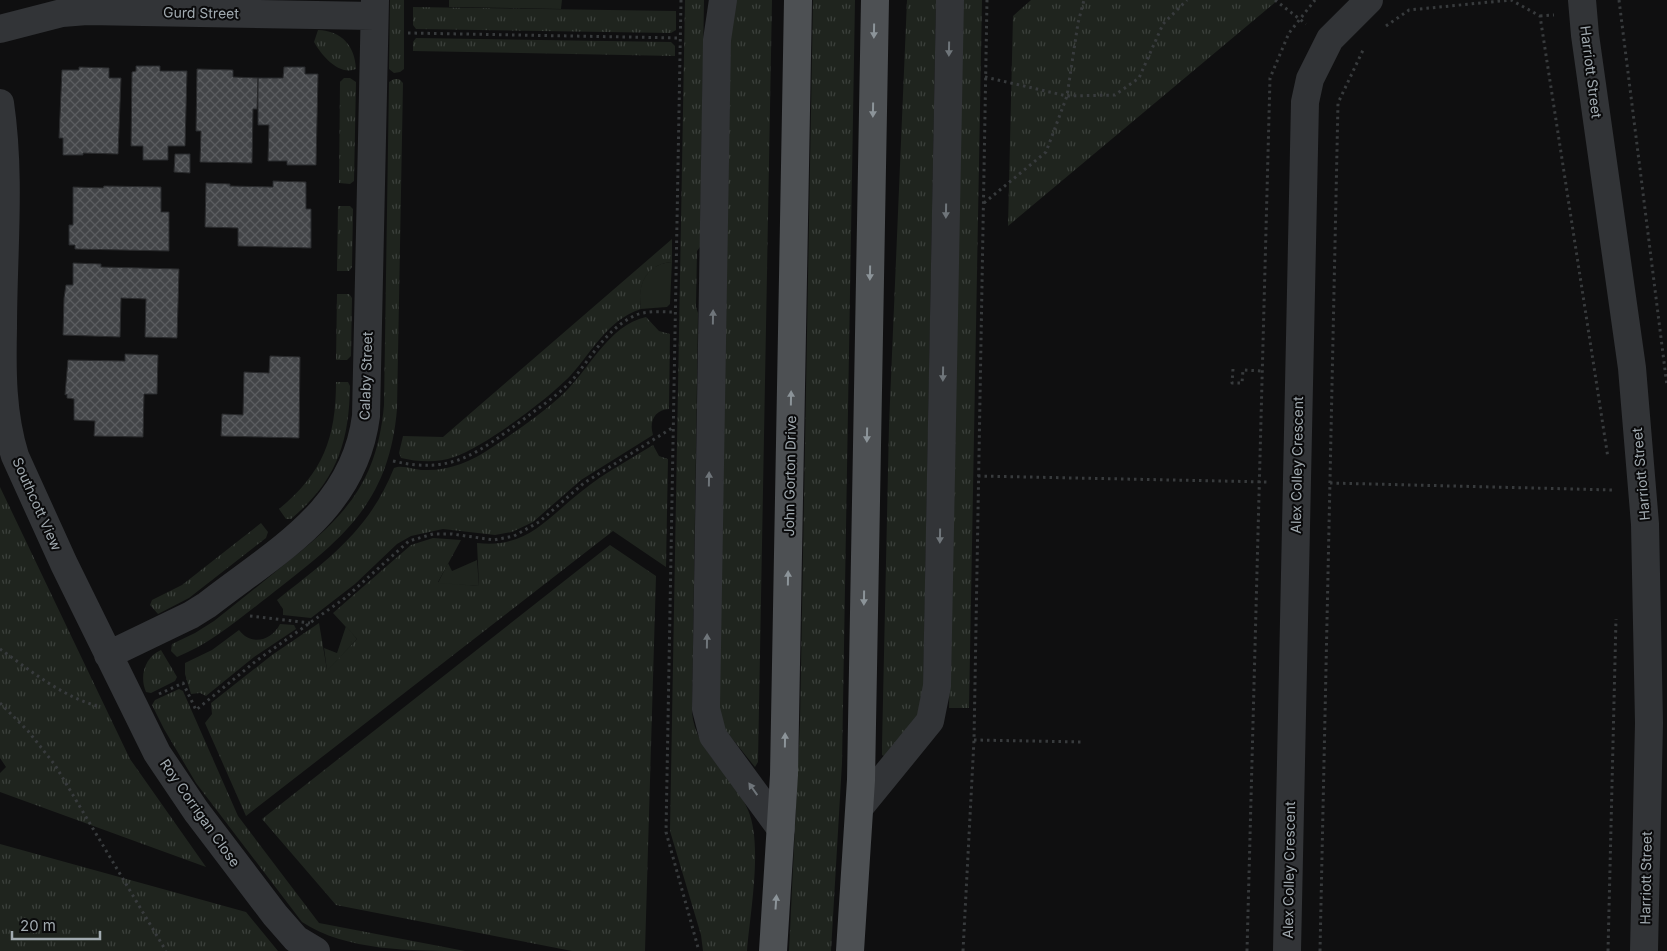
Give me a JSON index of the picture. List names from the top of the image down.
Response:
{
  "streets": {
    "main road": ["John Gorton Drive"],
    "street": [
      "Gurd Street",
      "Harriott Street",
      "Calaby Street",
      "Alex Colley Crescent",
      "Southcott View",
      "Roy Corrigan Close"
    ]
  },
  "crossings": [
    ["Gurd Street", "Calaby Street"],
    ["Calaby Street", "Southcott View"],
    ["Calaby Street", "Roy Corrigan Close"],
    ["Southcott View", "Roy Corrigan Close"]
  ],
  "scale_bar": "20 m"
}
